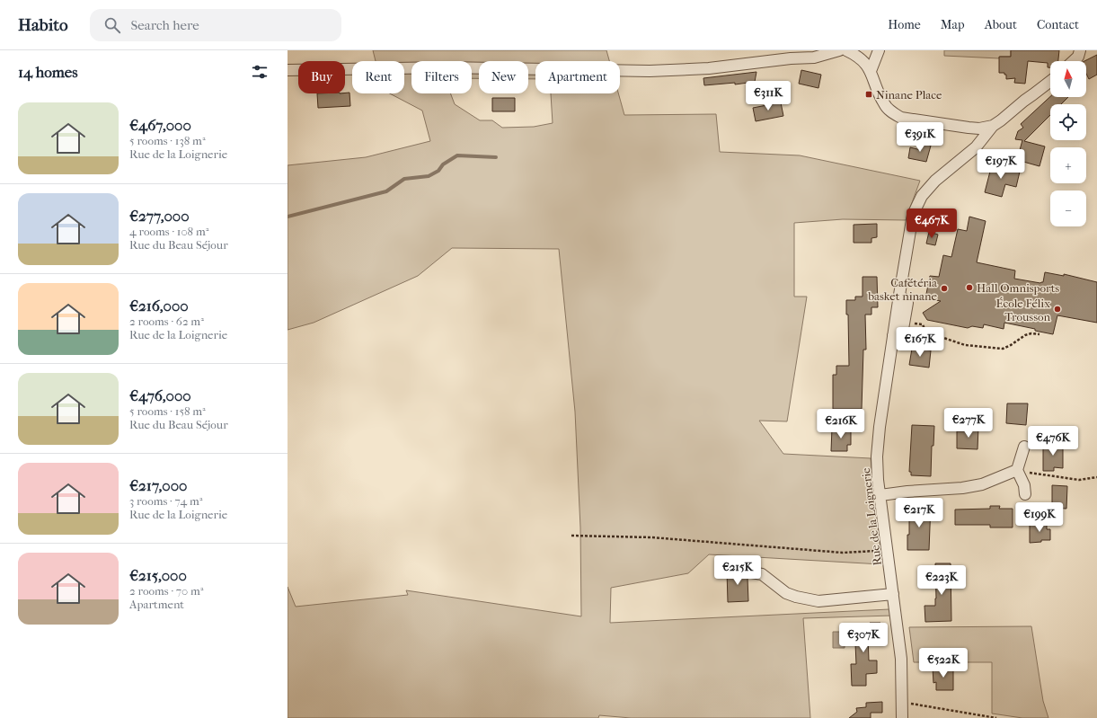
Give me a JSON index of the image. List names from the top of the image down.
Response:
{
  "streets": {
    "street": ["Rue de la Loignerie"]
  },
  "places": {
    "transit": ["Ninane Place"],
    "other": ["Hall Omnisports", "Cafétéria basket ninane", "École Félix Trousson"]
  },
  "north": "top",
  "page": {
    "header": "Habito",
    "search": "Search here",
    "nav": [
      "Home",
      "Map",
      "About",
      "Contact"
    ],
    "heading": "14 homes",
    "map_buttons": ["+", "−"],
    "chip": [
      "Buy",
      "Rent",
      "Filters",
      "New",
      "Apartment"
    ],
    "price": [
      "€311K",
      "€391K",
      "€197K",
      "€467K",
      "€167K",
      "€277K",
      "€216K",
      "€476K",
      "€217K",
      "€199K",
      "€215K",
      "€223K",
      "€307K",
      "€522K"
    ],
    "list": [
      {
        "name": "€467,000",
        "note": "5 rooms · 138 m² · Rue de la Loignerie"
      },
      {
        "name": "€277,000",
        "note": "4 rooms · 108 m² · Rue du Beau Séjour"
      },
      {
        "name": "€216,000",
        "note": "2 rooms · 62 m² · Rue de la Loignerie"
      },
      {
        "name": "€476,000",
        "note": "5 rooms · 158 m² · Rue du Beau Séjour"
      },
      {
        "name": "€217,000",
        "note": "3 rooms · 74 m² · Rue de la Loignerie"
      },
      {
        "name": "€215,000",
        "note": "2 rooms · 70 m² · Apartment"
      }
    ]
  }
}
